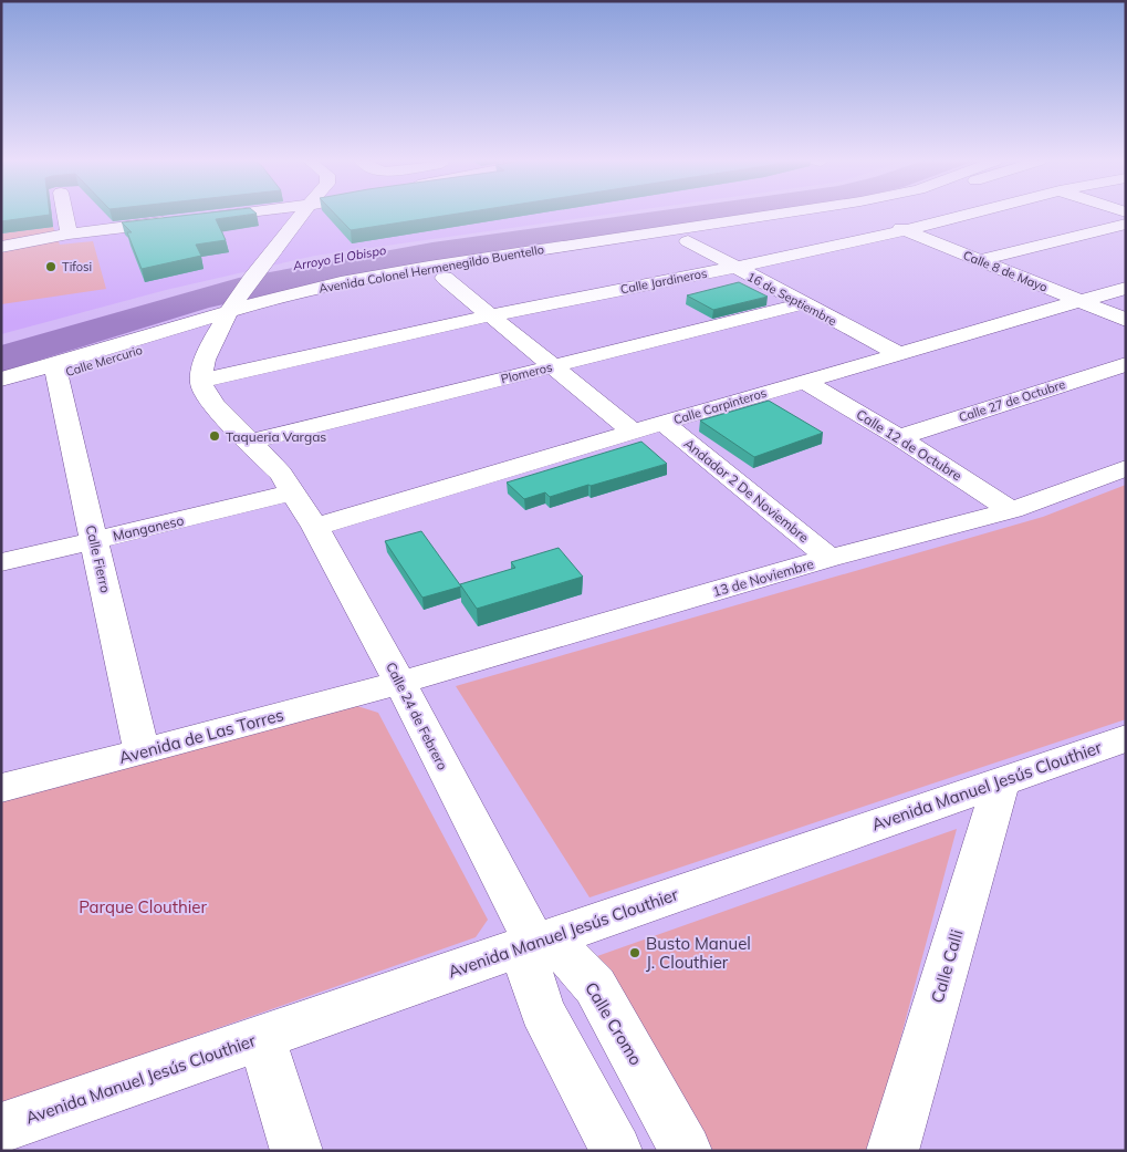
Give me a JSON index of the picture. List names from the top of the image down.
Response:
{
  "streets": {
    "street": [
      "Avenida Colonel Hermenegildo Buentello",
      "Calle 8 de Mayo",
      "Calle Jardineros",
      "16 de Septiembre",
      "Calle Mercurio",
      "Plomeros",
      "Calle 27 de Octubre",
      "Calle Carpinteros",
      "Calle 12 de Octubre",
      "Andador 2 De Noviembre",
      "Manganeso",
      "Calle Fierro",
      "13 de Noviembre",
      "Calle 24 de Febrero",
      "Avenida de Las Torres",
      "Avenida Manuel Jesús Clouthier",
      "Calle Calli",
      "Calle Cromo"
    ]
  },
  "crossings": [
    ["Avenida Colonel Hermenegildo Buentello", "Calle Mercurio"],
    ["Avenida Colonel Hermenegildo Buentello", "Calle Fierro"],
    ["Calle 8 de Mayo", "Calle Jardineros"],
    ["Calle 8 de Mayo", "Calle Carpinteros"],
    ["Calle Jardineros", "16 de Septiembre"],
    ["Calle Jardineros", "Calle 24 de Febrero"],
    ["16 de Septiembre", "Plomeros"],
    ["16 de Septiembre", "Calle Carpinteros"],
    ["Calle Mercurio", "Calle Fierro"],
    ["Plomeros", "Calle 24 de Febrero"],
    ["Calle 27 de Octubre", "Calle 12 de Octubre"],
    ["Calle Carpinteros", "Calle 12 de Octubre"],
    ["Calle Carpinteros", "Andador 2 De Noviembre"],
    ["Calle Carpinteros", "Calle 24 de Febrero"],
    ["Calle 12 de Octubre", "13 de Noviembre"],
    ["Andador 2 De Noviembre", "13 de Noviembre"],
    ["Manganeso", "Calle Fierro"],
    ["Manganeso", "Calle 24 de Febrero"],
    ["Calle Fierro", "Avenida de Las Torres"],
    ["13 de Noviembre", "Calle 24 de Febrero"],
    ["13 de Noviembre", "Avenida de Las Torres"],
    ["Calle 24 de Febrero", "Avenida de Las Torres"],
    ["Calle 24 de Febrero", "Avenida Manuel Jesús Clouthier"],
    ["Calle 24 de Febrero", "Calle Cromo"],
    ["Avenida Manuel Jesús Clouthier", "Calle Calli"],
    ["Avenida Manuel Jesús Clouthier", "Calle Cromo"]
  ],
  "water": ["Arroyo El Obispo"],
  "parks": ["Parque Clouthier"],
  "places": ["Tifosi", "Taqueria Vargas", "Busto Manuel J. Clouthier"]
}
